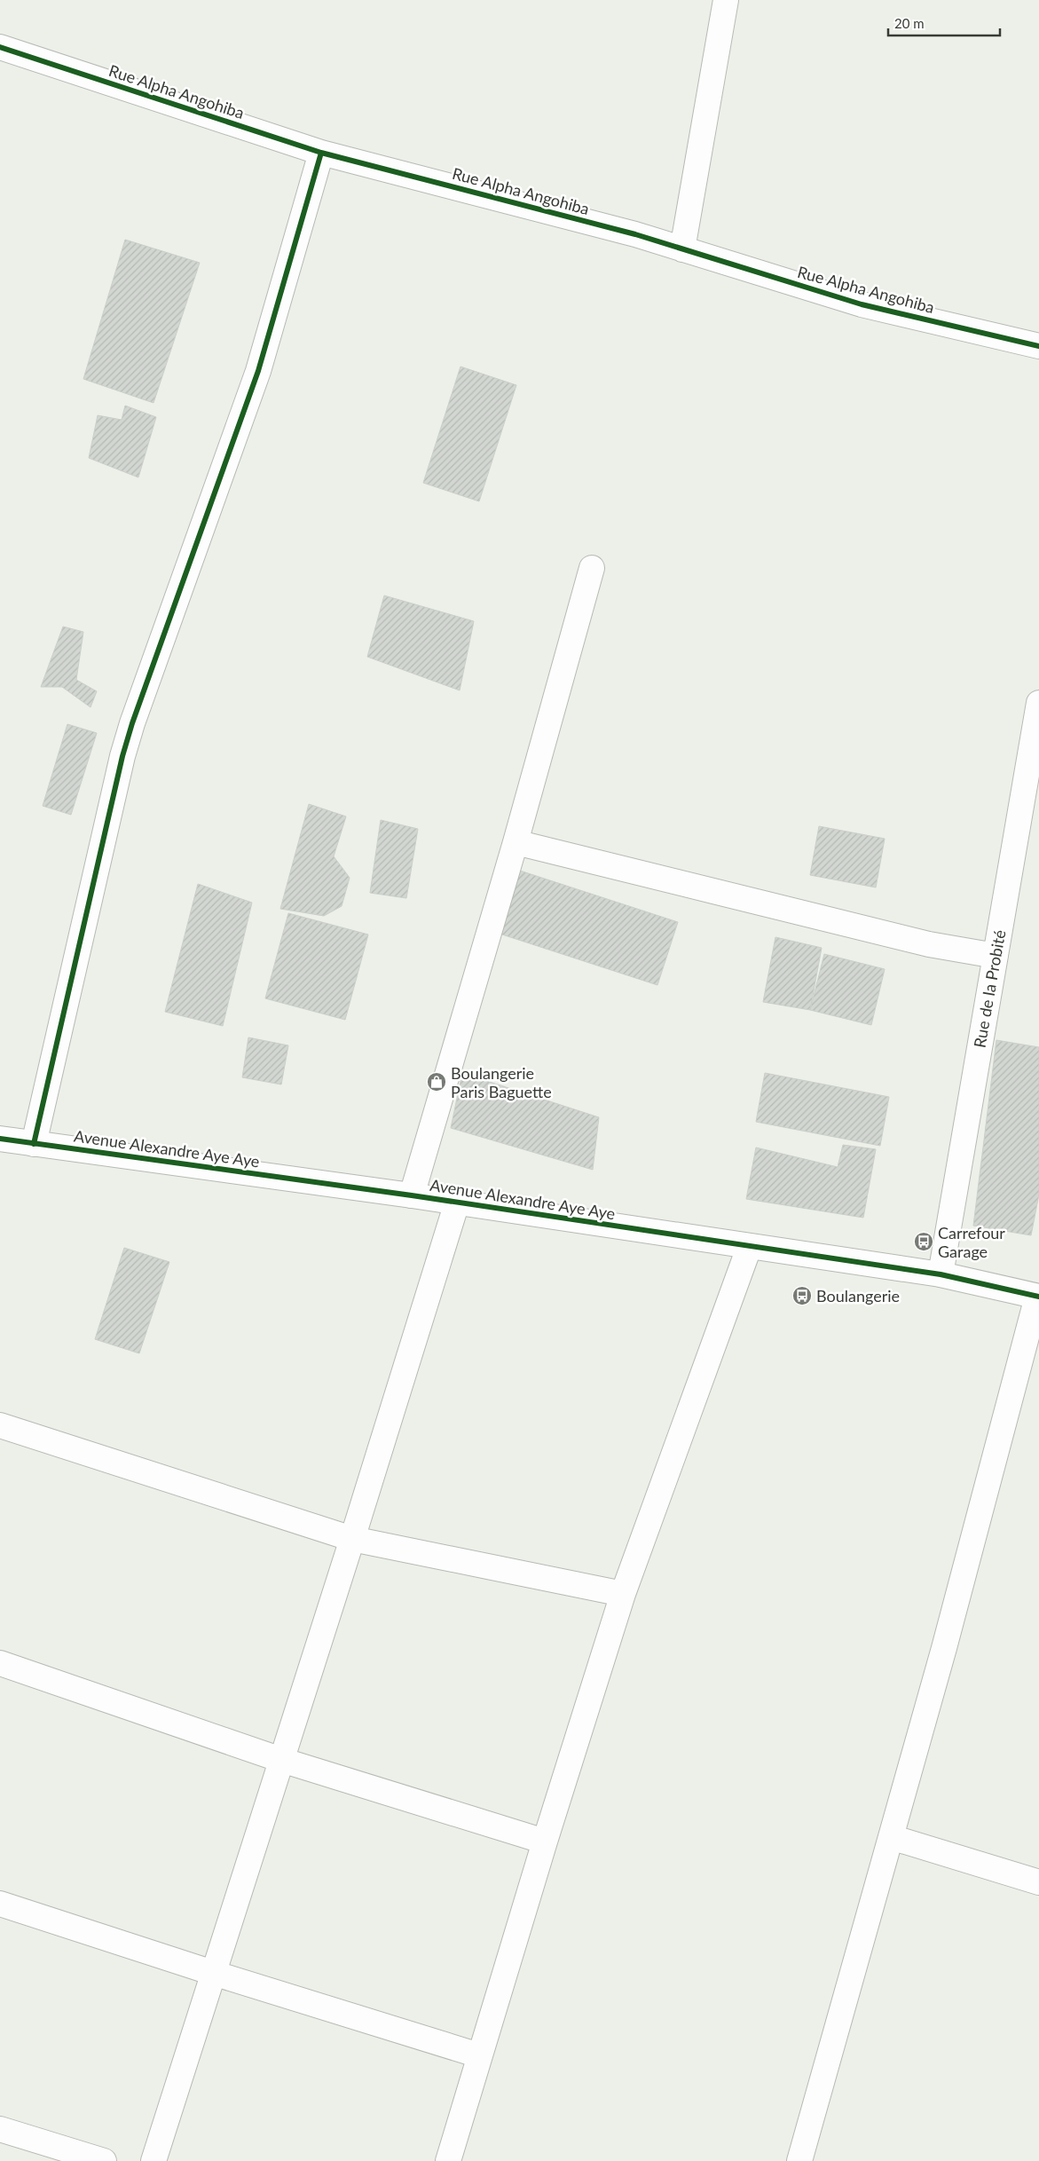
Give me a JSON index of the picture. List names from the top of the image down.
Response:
{
  "streets": {
    "street": ["Rue Alpha Angohiba", "Rue de la Probité", "Avenue Alexandre Aye Aye"]
  },
  "crossings": [
    ["Rue de la Probité", "Avenue Alexandre Aye Aye"]
  ],
  "places": {
    "shop": ["Boulangerie Paris Baguette"],
    "bus stop": ["Carrefour Garage", "Boulangerie"]
  },
  "scale_bar": "20 m"
}
